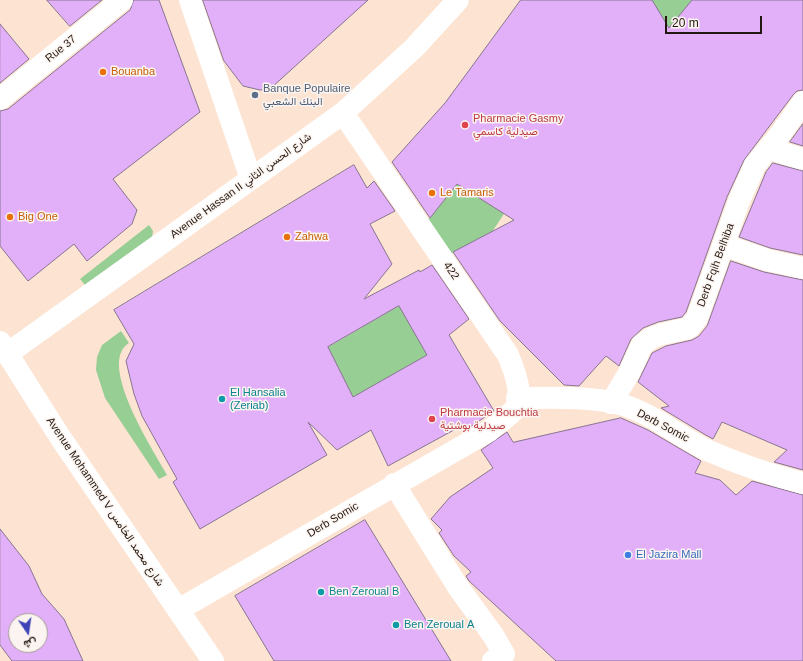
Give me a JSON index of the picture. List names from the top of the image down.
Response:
{
  "streets": {
    "street": [
      "Rue 37",
      "Avenue Hassan II شارع الحسن الثاني",
      "Derb Fqih Belhiba",
      "422",
      "Derb Somic",
      "Avenue Mohammed V شارع محمد الخامس"
    ]
  },
  "crossings": [
    ["Avenue Hassan II شارع الحسن الثاني", "422"],
    ["Avenue Hassan II شارع الحسن الثاني", "Avenue Mohammed V شارع محمد الخامس"],
    ["Derb Fqih Belhiba", "Derb Somic"],
    ["422", "Derb Somic"],
    ["Derb Somic", "Avenue Mohammed V شارع محمد الخامس"]
  ],
  "places": [
    "Bouanba",
    "Banque Populaire البنك الشعبي",
    "Pharmacie Gasmy صيدلية كاسمي",
    "Le Tamaris",
    "Big One",
    "Zahwa",
    "El Hansalia (Zeriab)",
    "Pharmacie Bouchtia صيدلية بوشتية",
    "El Jazira Mall",
    "Ben Zeroual B",
    "Ben Zeroual A"
  ],
  "scale_bar": "20 m",
  "north": "bottom"
}
